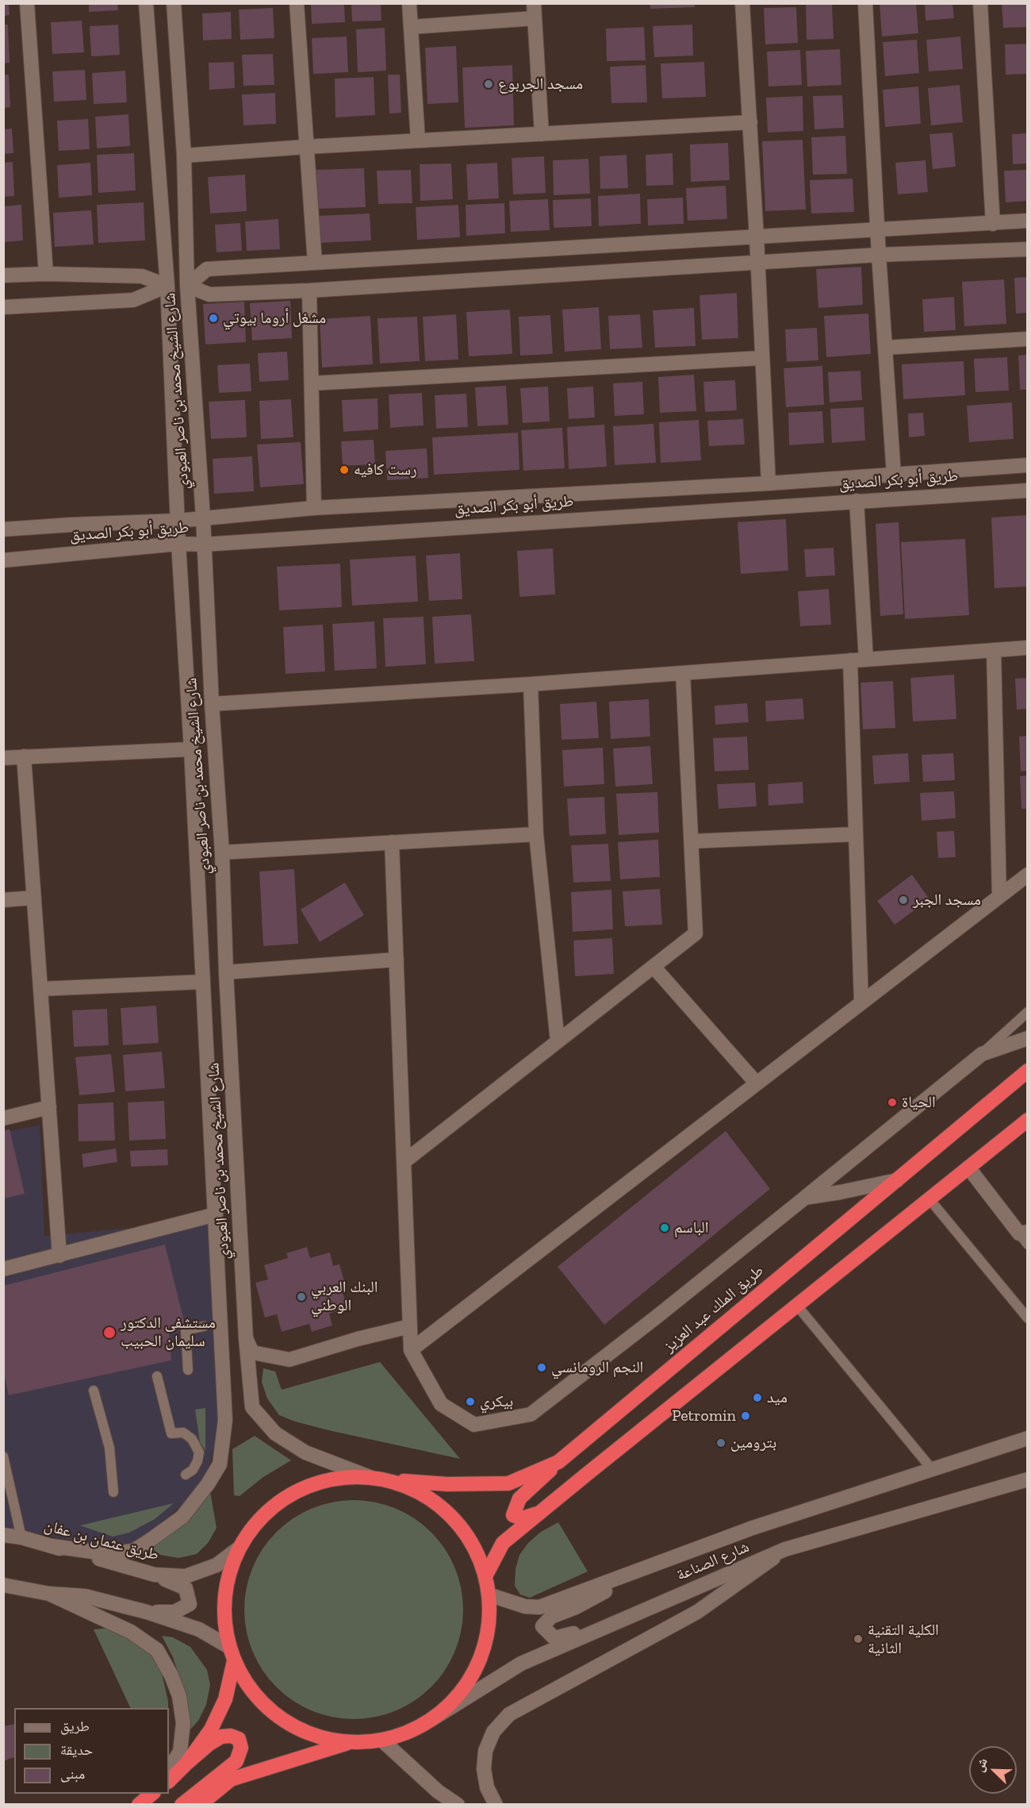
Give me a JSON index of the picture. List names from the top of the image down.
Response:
{
  "streets": {
    "highway": ["طريق الملك عبد العزيز"],
    "street": [
      "شارع الشيخ محمد بن ناصر العبودي",
      "طريق أبو بكر الصديق",
      "طريق عثمان بن عفان",
      "شارع الصناعة"
    ]
  },
  "crossings": [
    ["شارع الشيخ محمد بن ناصر العبودي", "طريق أبو بكر الصديق"],
    ["شارع الشيخ محمد بن ناصر العبودي", "طريق عثمان بن عفان"]
  ],
  "places": [
    "مسجد الجربوع",
    "مشغل أروما بيوتي",
    "رست كافيه",
    "مسجد الجبر",
    "الحياة",
    "الباسم",
    "البنك العربي الوطني",
    "مستشفى الدكتور سليمان الحبيب",
    "النجم الرومانسي",
    "ميد",
    "بيكري",
    "Petromin",
    "بترومين",
    "الكلية التقنية الثانية"
  ],
  "legend": ["طريق", "حديقة", "مبنى"],
  "north": "top left"
}
